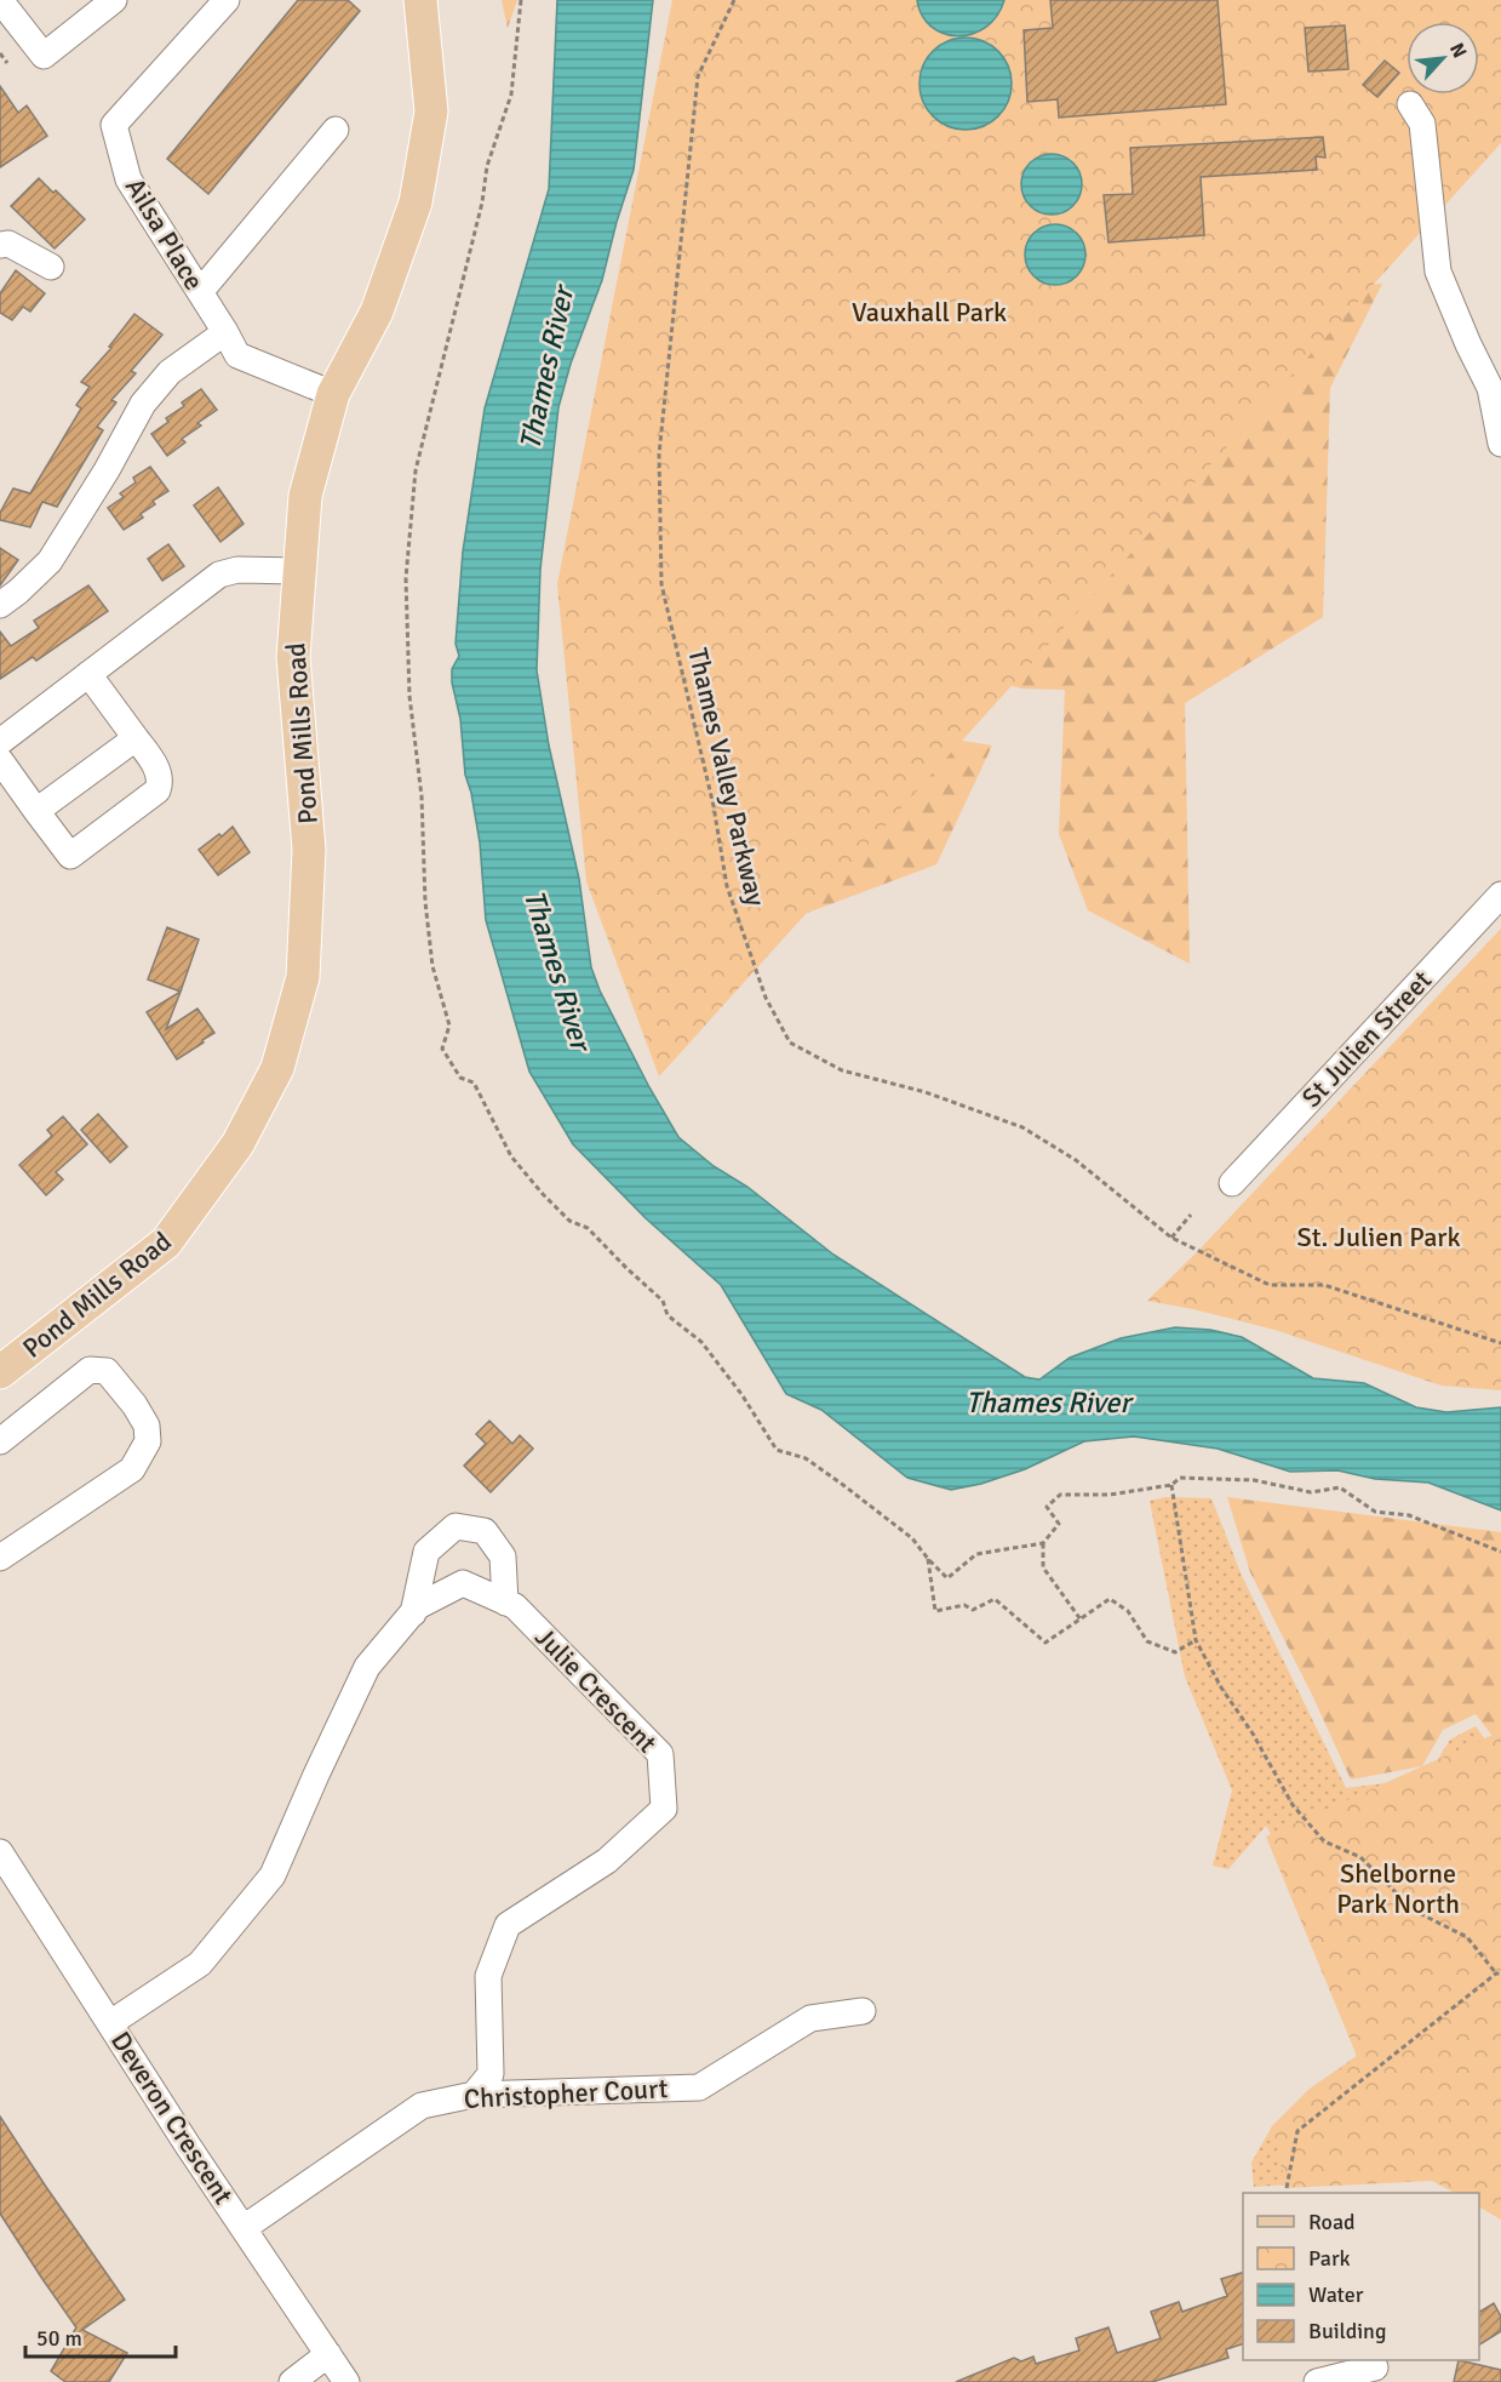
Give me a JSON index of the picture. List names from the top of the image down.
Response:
{
  "streets": {
    "main road": ["Pond Mills Road"],
    "street": [
      "Ailsa Place",
      "St Julien Street",
      "Julie Crescent",
      "Christopher Court",
      "Deveron Crescent"
    ],
    "path": ["Thames Valley Parkway"]
  },
  "crossings": [
    ["Ailsa Place", "Pond Mills Road"],
    ["Julie Crescent", "Christopher Court"],
    ["Julie Crescent", "Deveron Crescent"],
    ["Christopher Court", "Deveron Crescent"]
  ],
  "water": ["Thames River"],
  "parks": ["Vauxhall Park", "St. Julien Park", "Shelborne Park North"],
  "legend": [
    "Road",
    "Park",
    "Water",
    "Building"
  ],
  "scale_bar": "50 m",
  "north": "top right"
}
